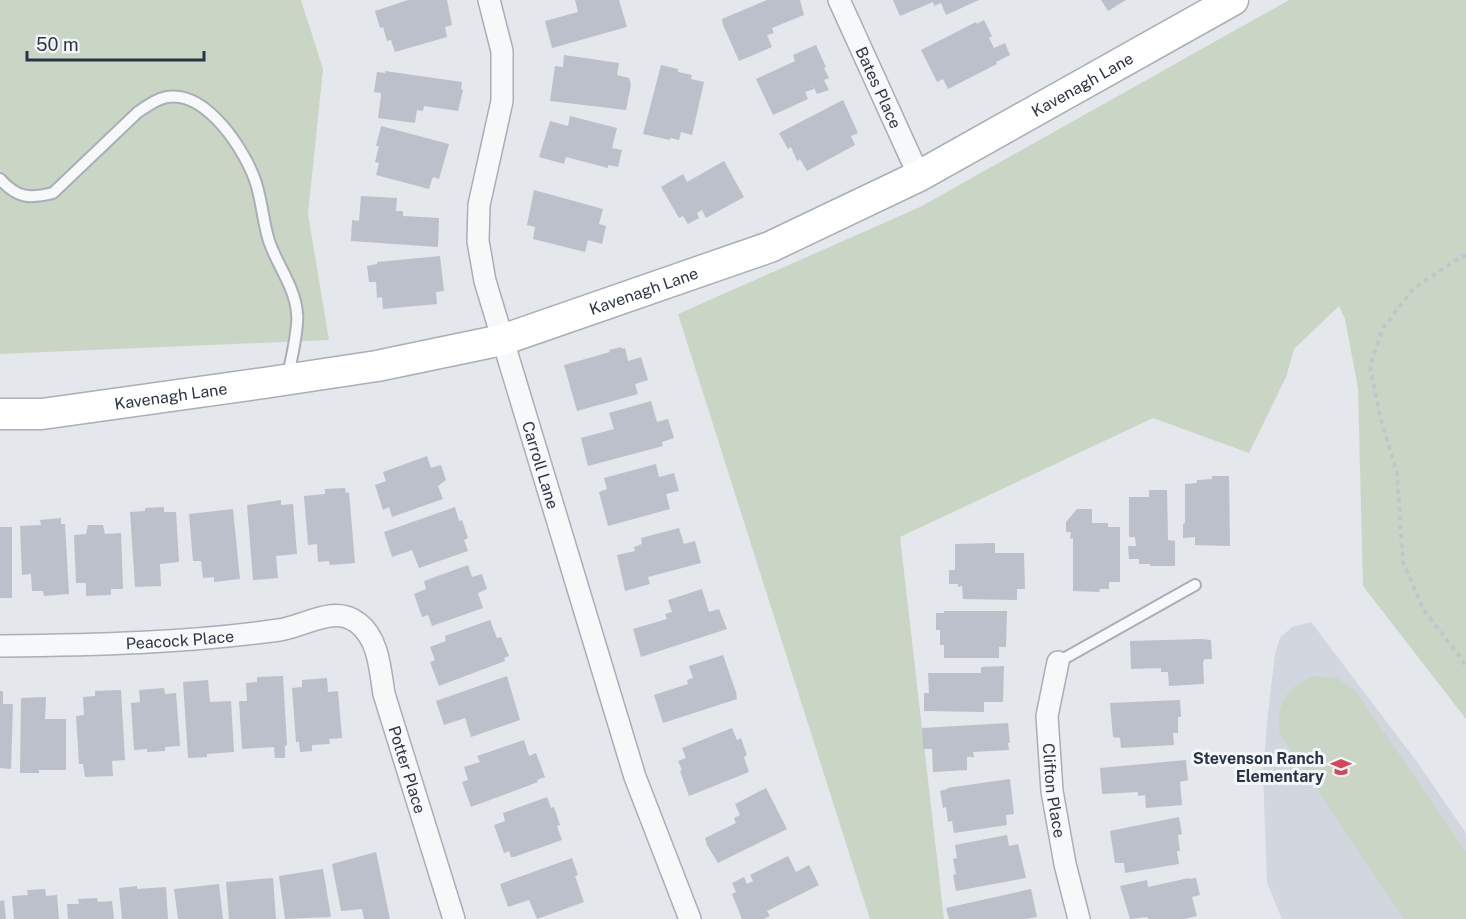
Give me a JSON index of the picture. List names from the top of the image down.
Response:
{
  "streets": {
    "main road": ["Kavenagh Lane"],
    "street": [
      "Bates Place",
      "Carroll Lane",
      "Peacock Place",
      "Potter Place",
      "Clifton Place"
    ]
  },
  "crossings": [
    ["Kavenagh Lane", "Bates Place"],
    ["Kavenagh Lane", "Carroll Lane"],
    ["Peacock Place", "Potter Place"]
  ],
  "places": {
    "school or university": ["Stevenson Ranch Elementary"]
  },
  "scale_bar": "50 m"
}
